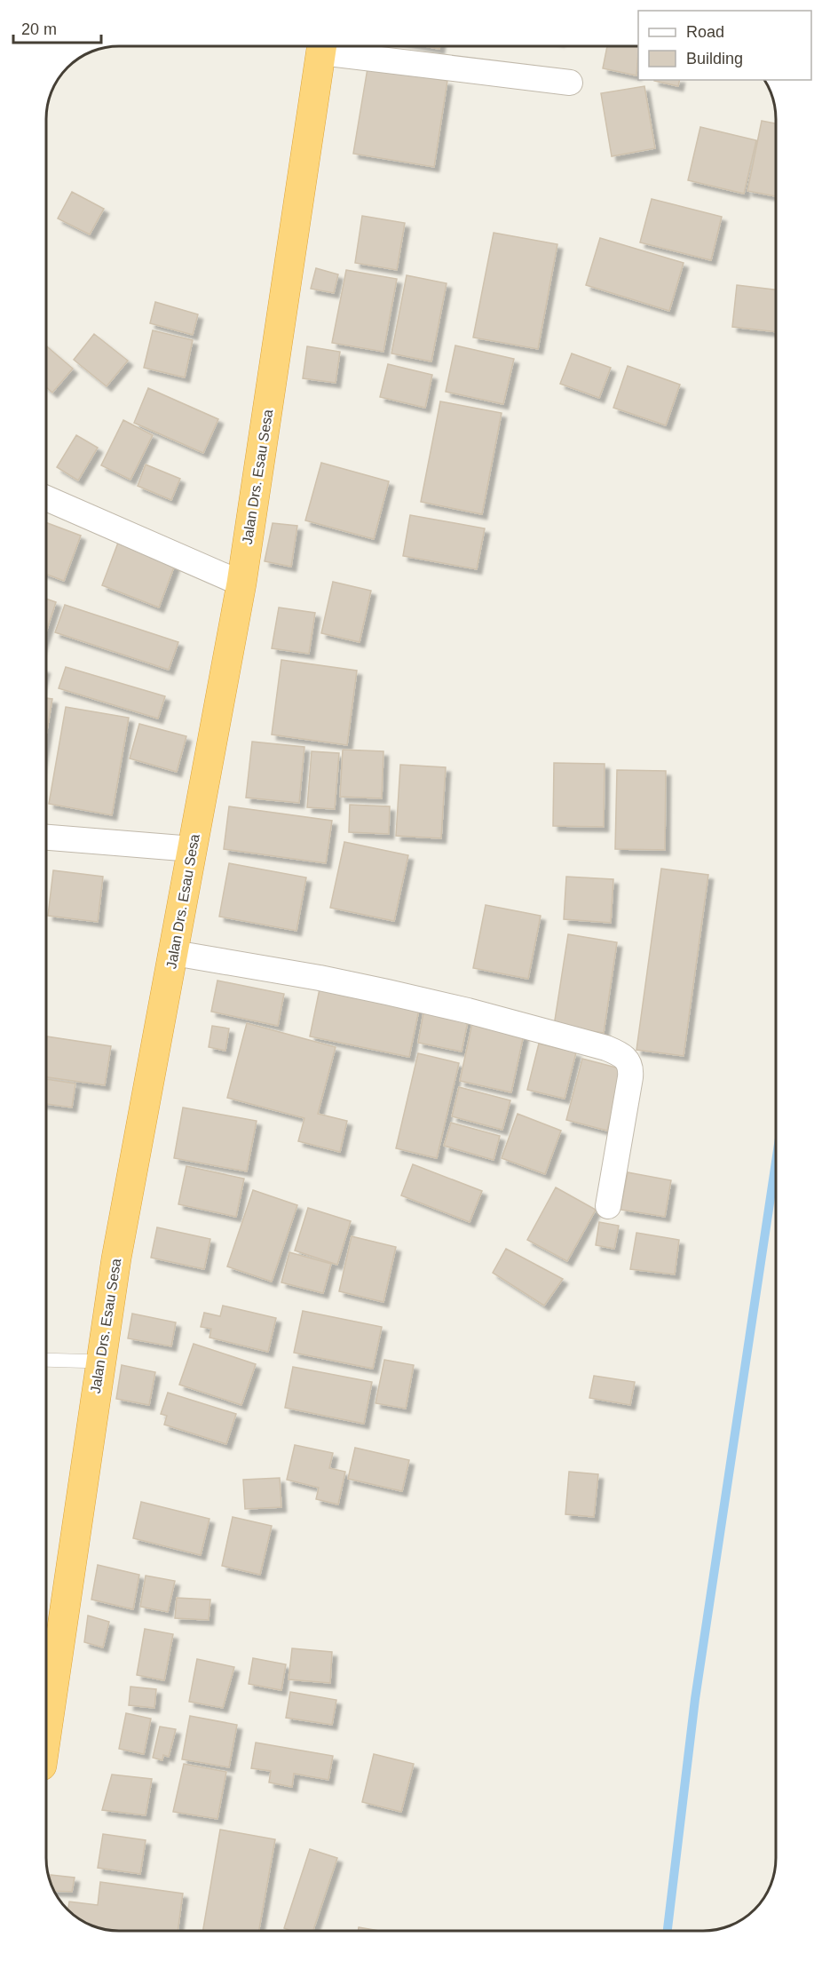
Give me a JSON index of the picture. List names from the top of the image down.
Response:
{
  "streets": {
    "highway": ["Jalan Drs. Esau Sesa"]
  },
  "legend": ["Road", "Building"],
  "scale_bar": "20 m"
}
